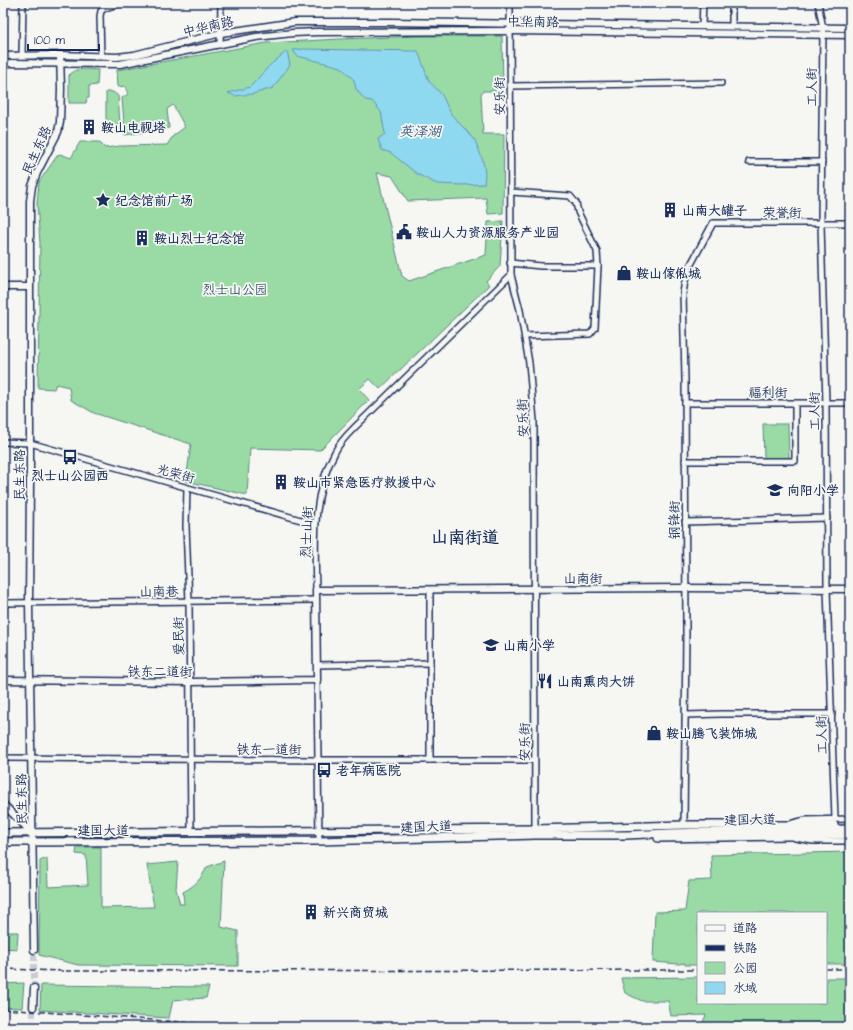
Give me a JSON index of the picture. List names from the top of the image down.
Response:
{
  "streets": {
    "highway": ["建国大道"],
    "main road": [
      "中华南路",
      "民生东路",
      "烈士山街",
      "山南街",
      "铁东二道街"
    ],
    "street": [
      "工人街",
      "安乐街",
      "荣誉街",
      "福利街",
      "光荣街",
      "钢锋街",
      "山南巷",
      "爱民街",
      "铁东一道街"
    ]
  },
  "crossings": [
    ["中华南路", "工人街"],
    ["中华南路", "安乐街"],
    ["中华南路", "民生东路"],
    ["工人街", "荣誉街"],
    ["工人街", "福利街"],
    ["工人街", "山南街"],
    ["安乐街", "烈士山街"],
    ["安乐街", "山南街"],
    ["安乐街", "铁东一道街"],
    ["安乐街", "建国大道"],
    ["民生东路", "光荣街"],
    ["民生东路", "山南巷"],
    ["民生东路", "铁东二道街"],
    ["民生东路", "铁东一道街"],
    ["民生东路", "建国大道"],
    ["荣誉街", "钢锋街"],
    ["福利街", "钢锋街"],
    ["光荣街", "烈士山街"],
    ["光荣街", "爱民街"],
    ["钢锋街", "山南街"],
    ["钢锋街", "建国大道"],
    ["烈士山街", "山南街"],
    ["烈士山街", "山南巷"],
    ["烈士山街", "铁东二道街"],
    ["烈士山街", "铁东一道街"],
    ["烈士山街", "建国大道"],
    ["山南巷", "爱民街"],
    ["爱民街", "铁东二道街"],
    ["爱民街", "铁东一道街"],
    ["爱民街", "建国大道"]
  ],
  "districts": ["山南街道"],
  "water": ["英泽湖"],
  "parks": ["烈士山公园"],
  "places": {
    "building": [
      "鞍山电视塔",
      "山南大罐子",
      "鞍山烈士纪念馆",
      "鞍山市紧急医疗救援中心",
      "新兴商贸城"
    ],
    "place": ["纪念馆前广场"],
    "public building": ["鞍山人力资源服务产业园"],
    "shop": ["鞍山傢俬城", "鞍山腾飞装饰城"],
    "bus stop": ["烈士山公园西", "老年病医院"],
    "school or university": ["向阳小学", "山南小学"],
    "restaurant": ["山南熏肉大饼"]
  },
  "legend": [
    "道路",
    "铁路",
    "公园",
    "水域"
  ],
  "scale_bar": "100 m"
}
